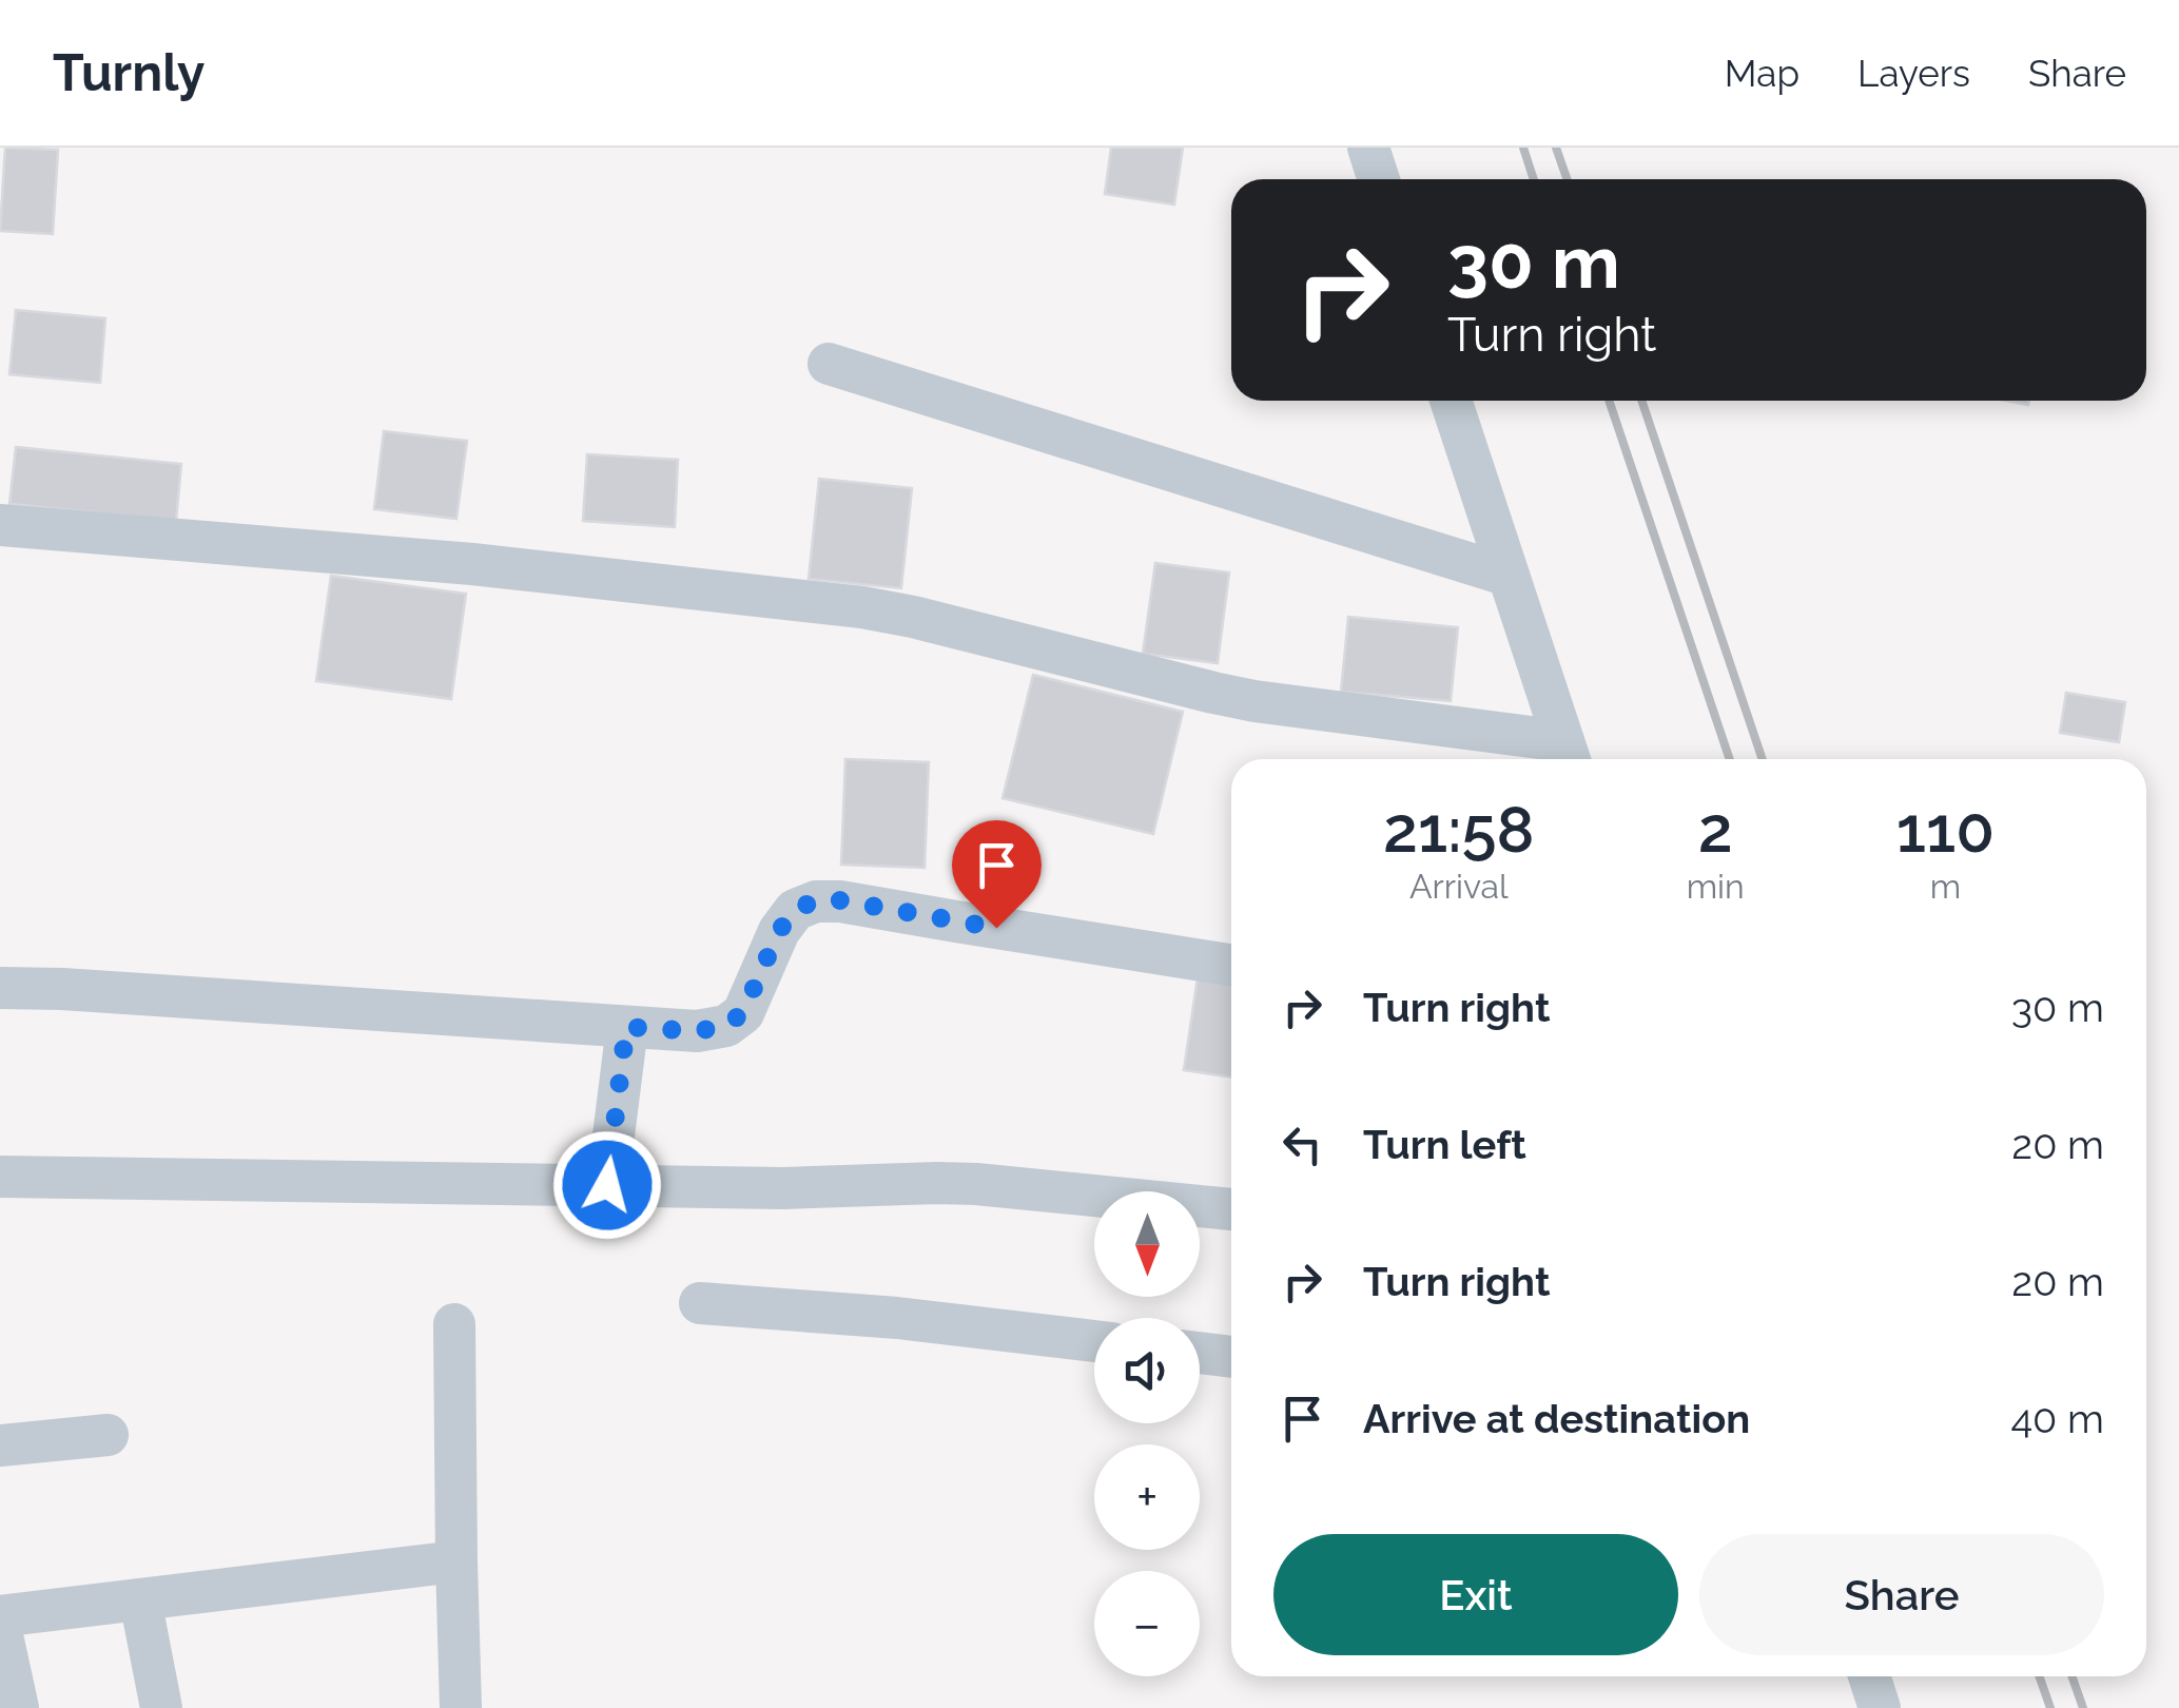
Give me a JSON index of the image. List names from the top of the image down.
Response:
{
  "north": "bottom",
  "page": {
    "header": "Turnly",
    "nav": ["Map", "Layers", "Share"],
    "turn": ["30 m", "Turn right"],
    "eta": [
      "21:58",
      "Arrival",
      "2",
      "min",
      "110",
      "m"
    ],
    "list": [
      {
        "name": "Turn right",
        "value": "30 m"
      },
      {
        "name": "Turn left",
        "value": "20 m"
      },
      {
        "name": "Turn right",
        "value": "20 m"
      },
      {
        "name": "Arrive at destination",
        "value": "40 m"
      }
    ],
    "map_buttons": ["+", "−"],
    "buttons": ["Exit", "Share"]
  }
}
